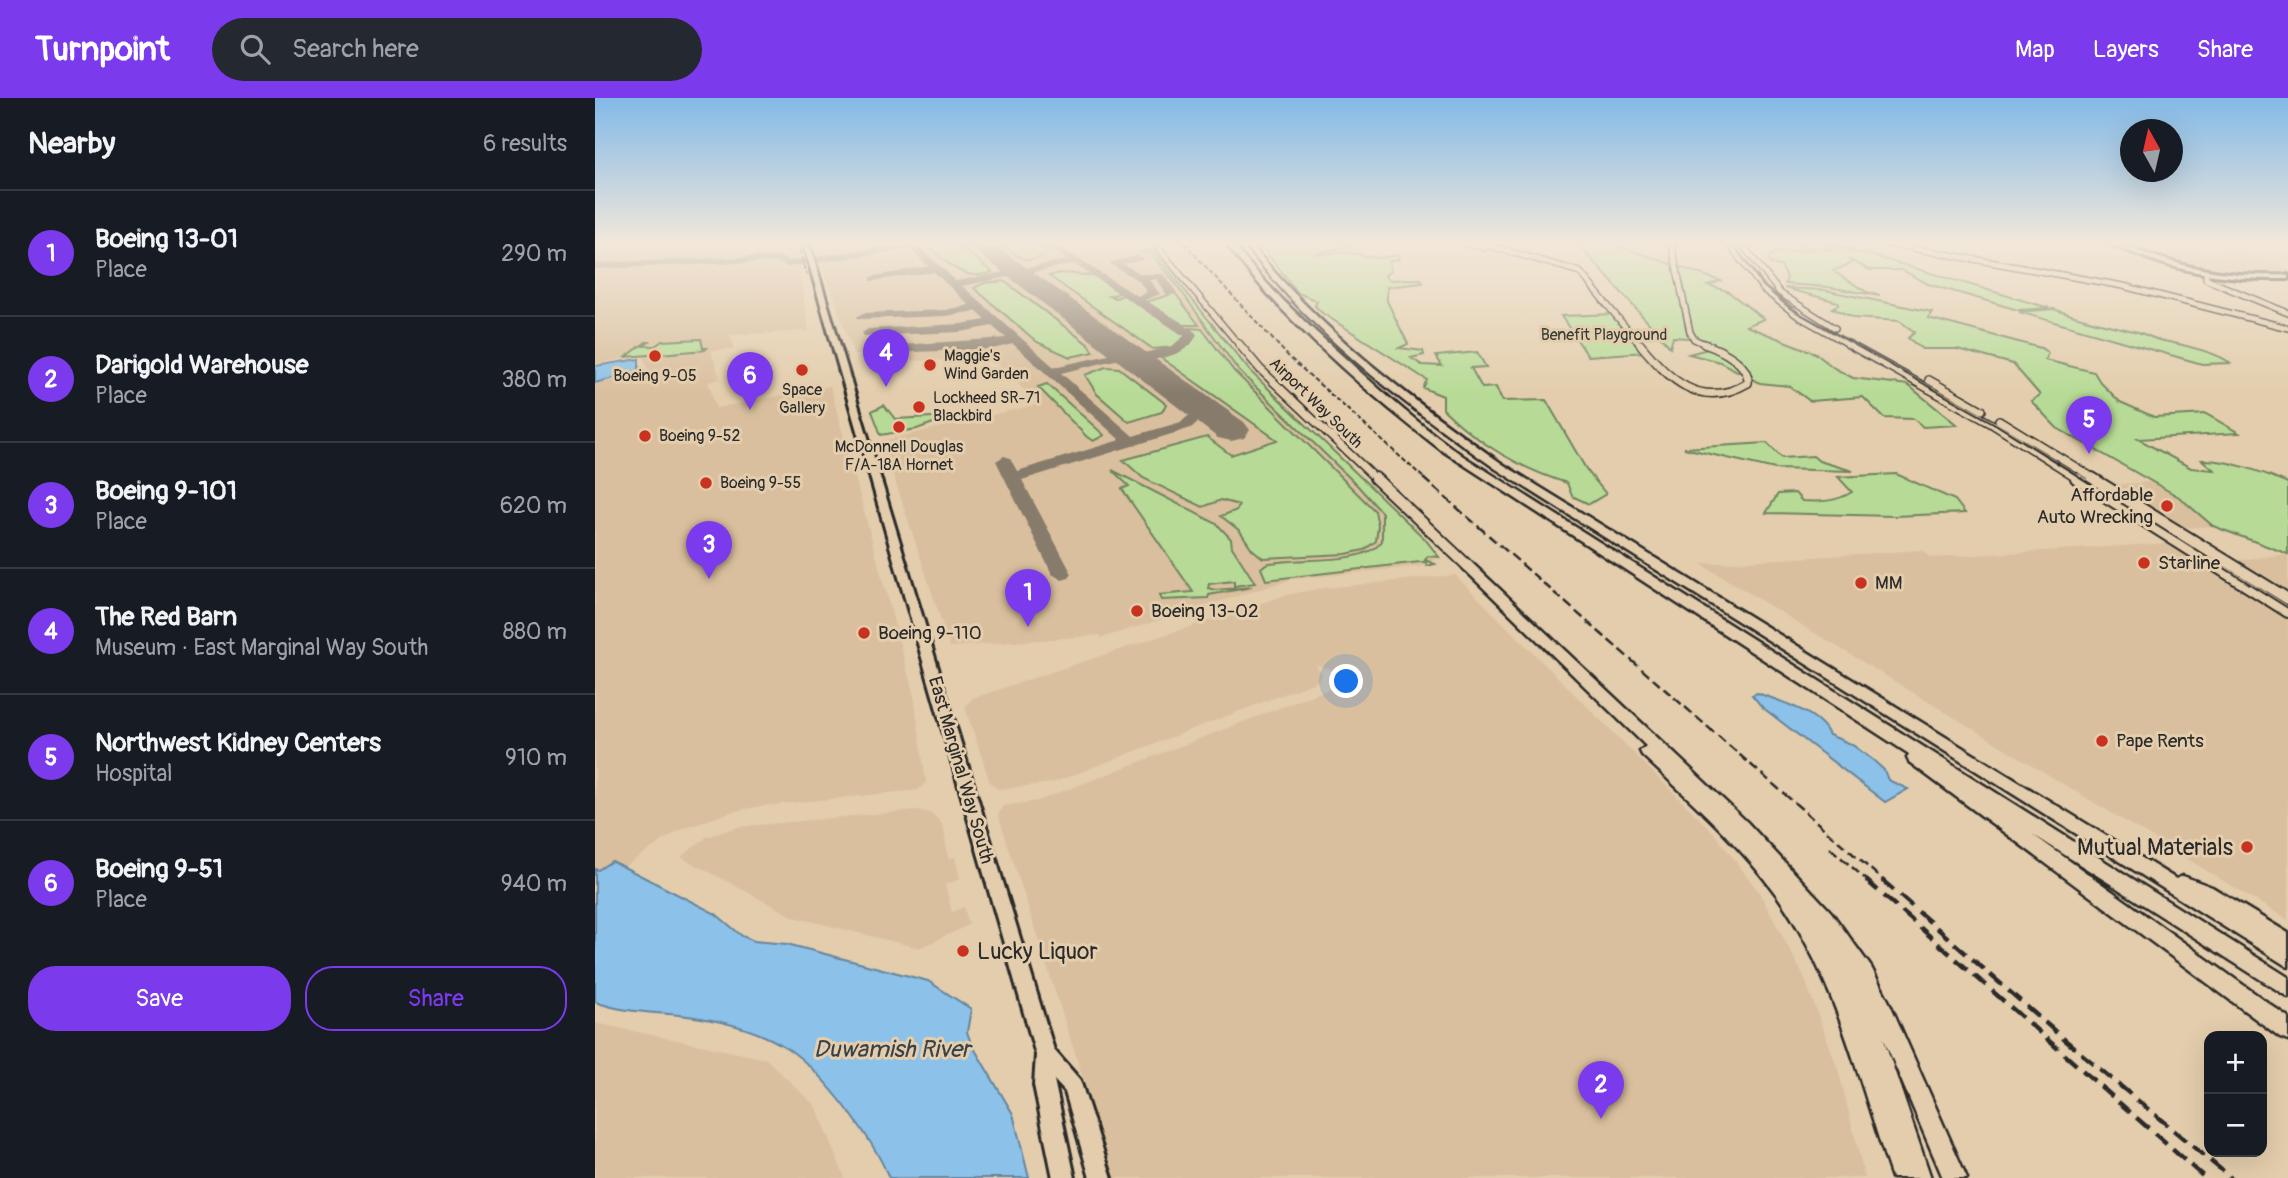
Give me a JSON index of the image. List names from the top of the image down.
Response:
{
  "streets": {
    "main road": ["Airport Way South", "East Marginal Way South"]
  },
  "water": ["Duwamish River"],
  "parks": ["Benefit Playground"],
  "places": [
    "Boeing 9-05",
    "Maggie's Wind Garden",
    "Space Gallery",
    "Lockheed SR-71 Blackbird",
    "McDonnell Douglas F/A-18A Hornet",
    "Boeing 9-52",
    "Boeing 9-55",
    "Affordable Auto Wrecking",
    "Starline",
    "MM",
    "Boeing 13-02",
    "Boeing 9-110",
    "Pape Rents",
    "Mutual Materials",
    "Lucky Liquor"
  ],
  "north": "top",
  "page": {
    "header": "Turnpoint",
    "search": "Search here",
    "nav": ["Map", "Layers", "Share"],
    "heading": ["Nearby", "6 results"],
    "list": [
      {
        "mark": "1",
        "name": "Boeing 13-01",
        "note": "Place",
        "value": "290 m"
      },
      {
        "mark": "2",
        "name": "Darigold Warehouse",
        "note": "Place",
        "value": "380 m"
      },
      {
        "mark": "3",
        "name": "Boeing 9-101",
        "note": "Place",
        "value": "620 m"
      },
      {
        "mark": "4",
        "name": "The Red Barn",
        "note": "Museum · East Marginal Way South",
        "value": "880 m"
      },
      {
        "mark": "5",
        "name": "Northwest Kidney Centers",
        "note": "Hospital",
        "value": "910 m"
      },
      {
        "mark": "6",
        "name": "Boeing 9-51",
        "note": "Place",
        "value": "940 m"
      }
    ],
    "pins": [
      "4",
      "6",
      "5",
      "3",
      "1",
      "2"
    ],
    "buttons": ["Save", "Share"],
    "map_buttons": ["+", "−"]
  }
}
